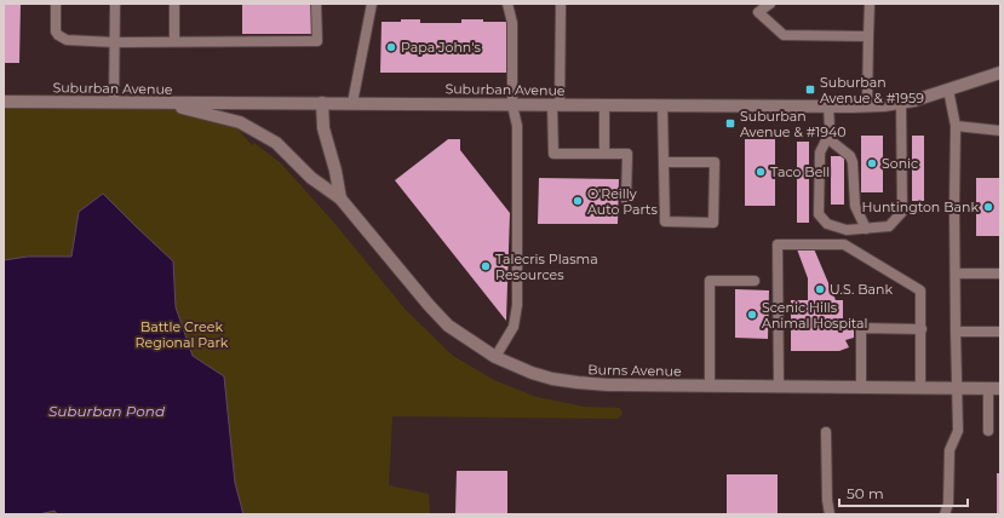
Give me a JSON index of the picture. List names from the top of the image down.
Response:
{
  "streets": {
    "street": ["Suburban Avenue", "Burns Avenue"]
  },
  "crossings": [
    ["Suburban Avenue", "Burns Avenue"]
  ],
  "water": ["Suburban Pond"],
  "parks": ["Battle Creek Regional Park"],
  "places": {
    "other": [
      "Papa John's",
      "Sonic",
      "Taco Bell",
      "O'Reilly Auto Parts",
      "Huntington Bank",
      "Talecris Plasma Resources",
      "U.S. Bank",
      "Scenic Hills Animal Hospital"
    ],
    "transit": ["Suburban Avenue & #1959", "Suburban Avenue & #1940"]
  },
  "scale_bar": "50 m"
}
